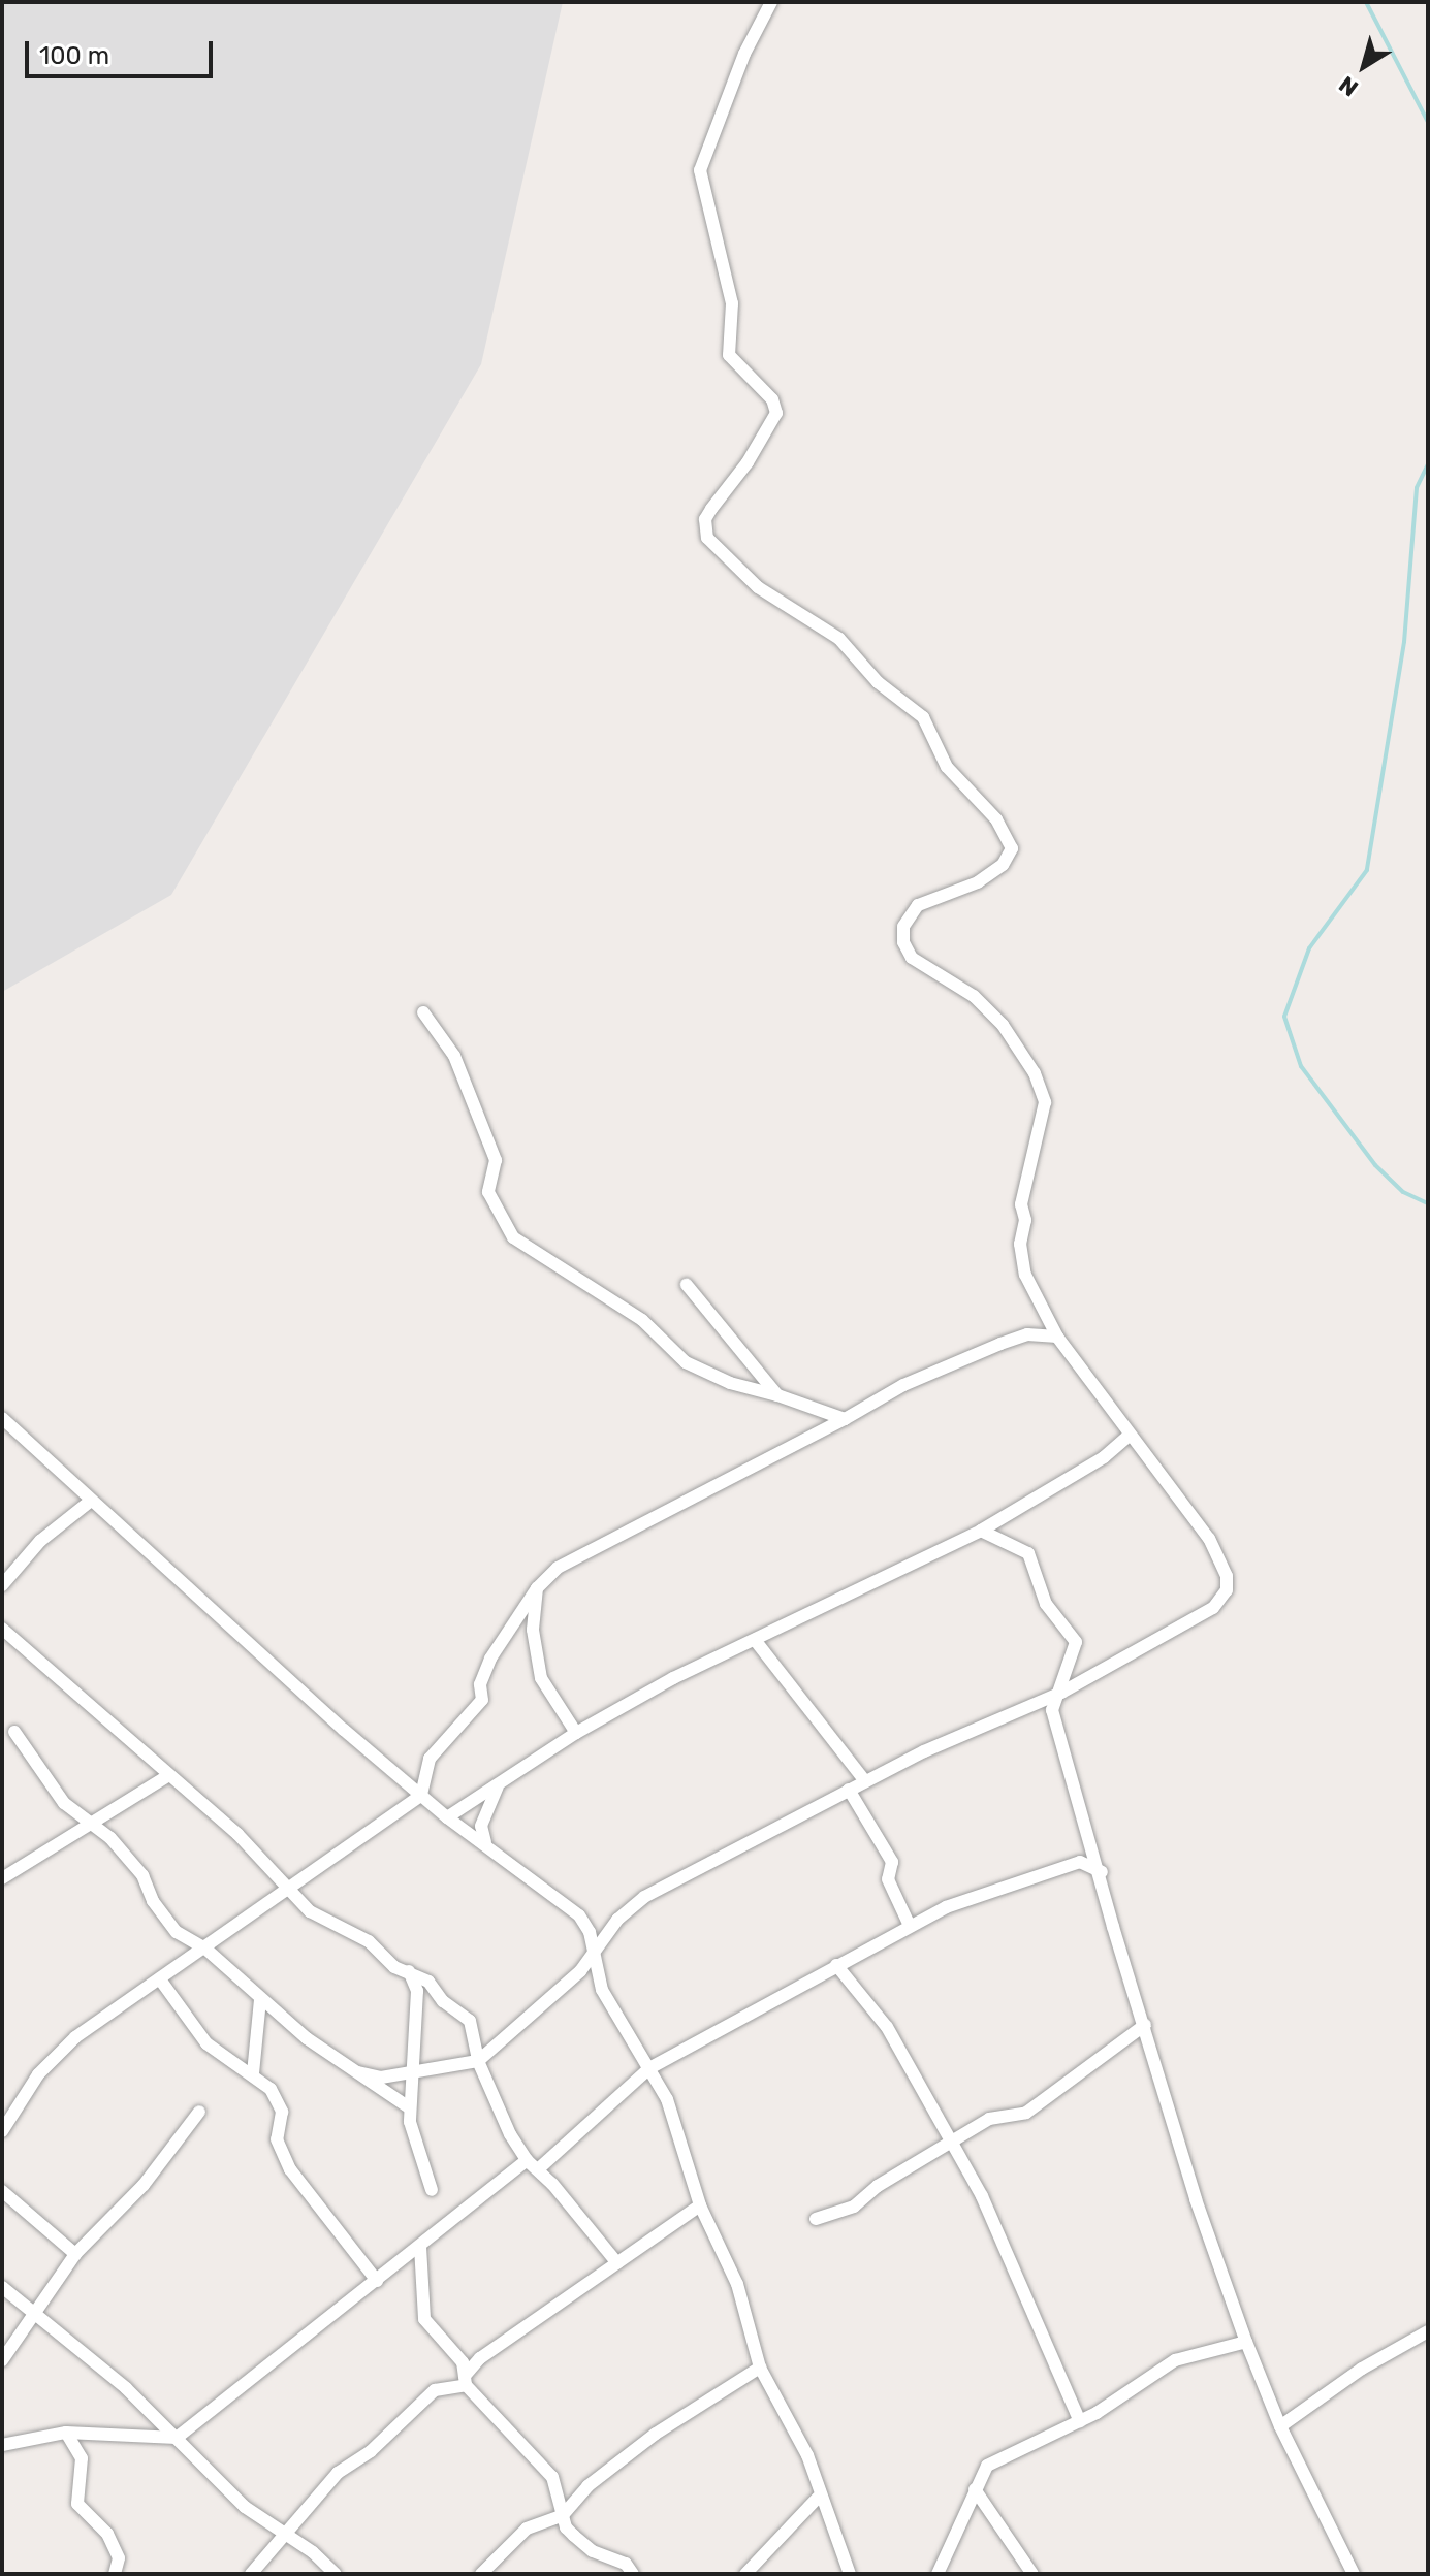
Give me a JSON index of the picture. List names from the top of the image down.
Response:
{
  "scale_bar": "100 m",
  "north": "bottom left"
}
